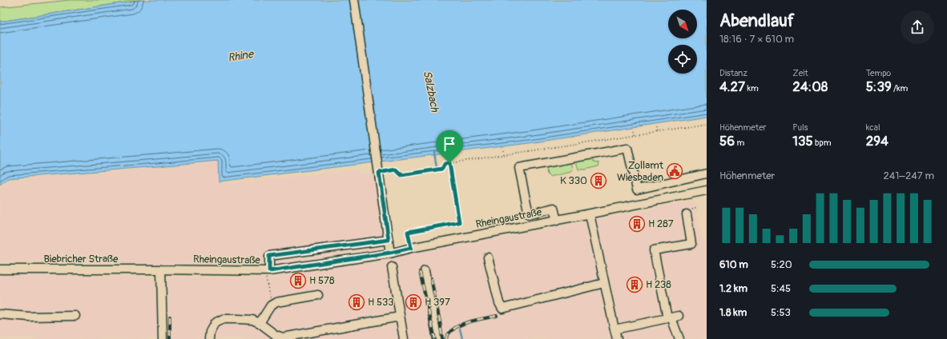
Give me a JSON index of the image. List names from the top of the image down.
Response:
{
  "streets": {
    "street": ["Rheingaustraße", "Biebricher Straße"]
  },
  "crossings": [
    ["Rheingaustraße", "Biebricher Straße"]
  ],
  "water": ["Rhine", "Salzbach"],
  "places": {
    "public building": ["Zollamt Wiesbaden"],
    "building": [
      "K 330",
      "H 287",
      "H 578",
      "H 238",
      "H 533",
      "H 397"
    ]
  },
  "north": "bottom right",
  "page": {
    "heading": ["Abendlauf", "18:16 · 7 × 610 m"],
    "stats": [
      ["Distanz", "4.27 km"],
      ["Zeit", "24:08"],
      ["Tempo", "5:39 /km"],
      ["Höhenmeter", "56 m"],
      ["Puls", "135 bpm"],
      ["kcal", "294"]
    ],
    "chart": ["Höhenmeter", "241–247 m"],
    "list": [
      {
        "name": "610 m",
        "note": "5:20"
      },
      {
        "name": "1.2 km",
        "note": "5:45"
      },
      {
        "name": "1.8 km",
        "note": "5:53"
      }
    ]
  }
}
